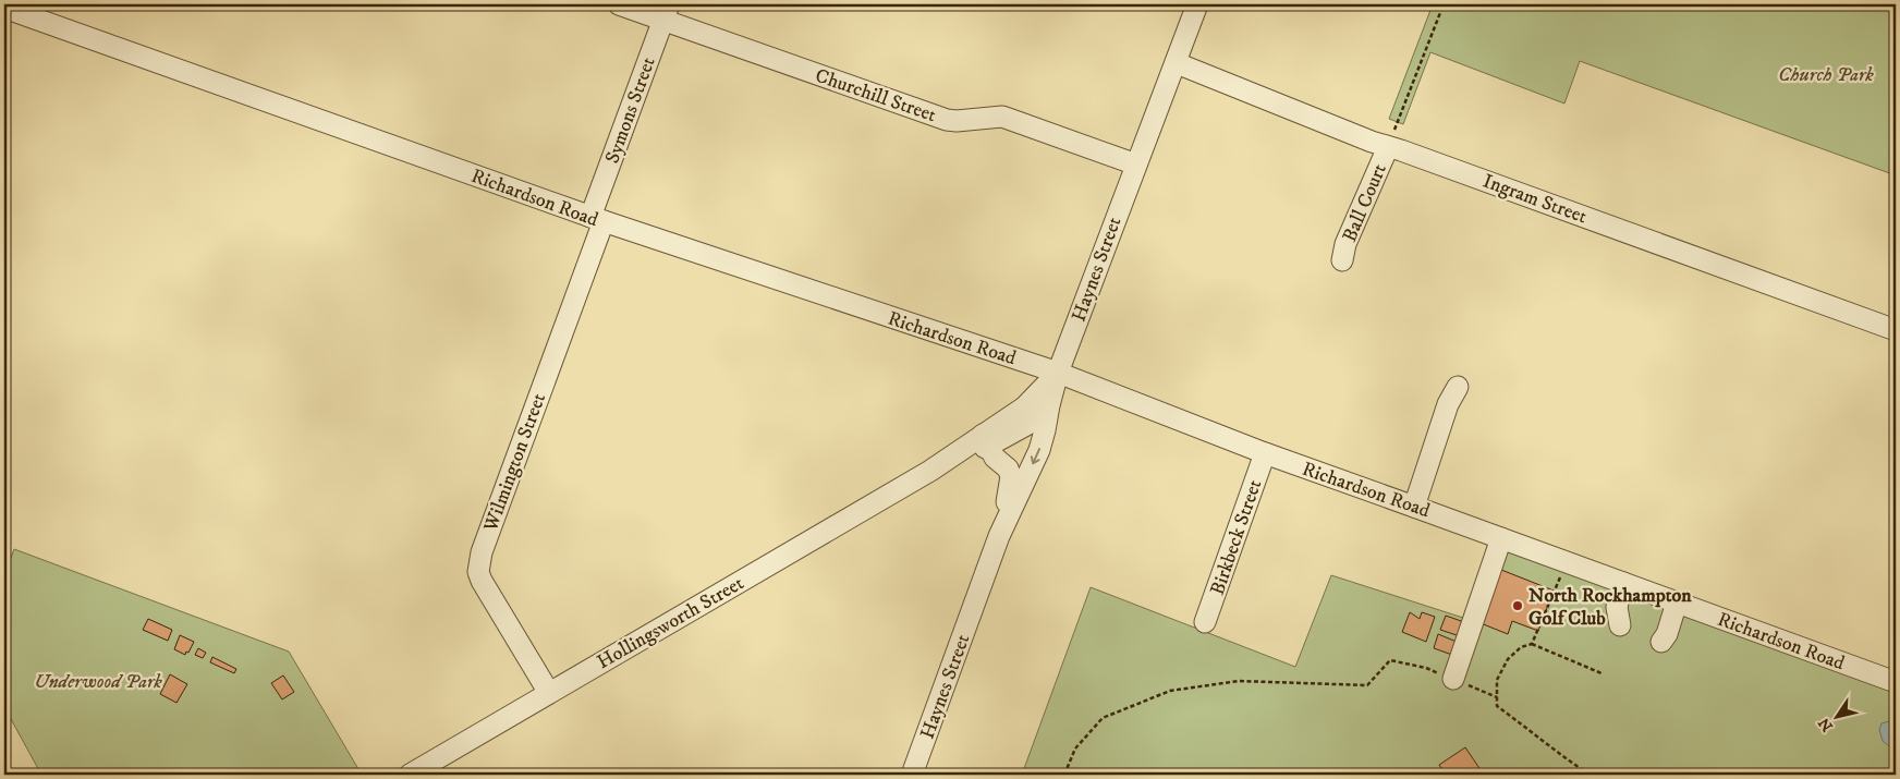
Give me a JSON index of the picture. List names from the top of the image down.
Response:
{
  "streets": {
    "street": [
      "Churchill Street",
      "Symons Street",
      "Richardson Road",
      "Ingram Street",
      "Ball Court",
      "Haynes Street",
      "Wilmington Street",
      "Birkbeck Street",
      "Hollingsworth Street"
    ]
  },
  "crossings": [
    ["Churchill Street", "Symons Street"],
    ["Churchill Street", "Haynes Street"],
    ["Symons Street", "Richardson Road"],
    ["Symons Street", "Wilmington Street"],
    ["Richardson Road", "Haynes Street"],
    ["Richardson Road", "Wilmington Street"],
    ["Richardson Road", "Birkbeck Street"],
    ["Richardson Road", "Hollingsworth Street"],
    ["Ingram Street", "Ball Court"],
    ["Ingram Street", "Haynes Street"],
    ["Haynes Street", "Hollingsworth Street"],
    ["Wilmington Street", "Hollingsworth Street"]
  ],
  "parks": ["Church Park", "Underwood Park"],
  "places": ["North Rockhampton Golf Club"],
  "north": "bottom left"
}
